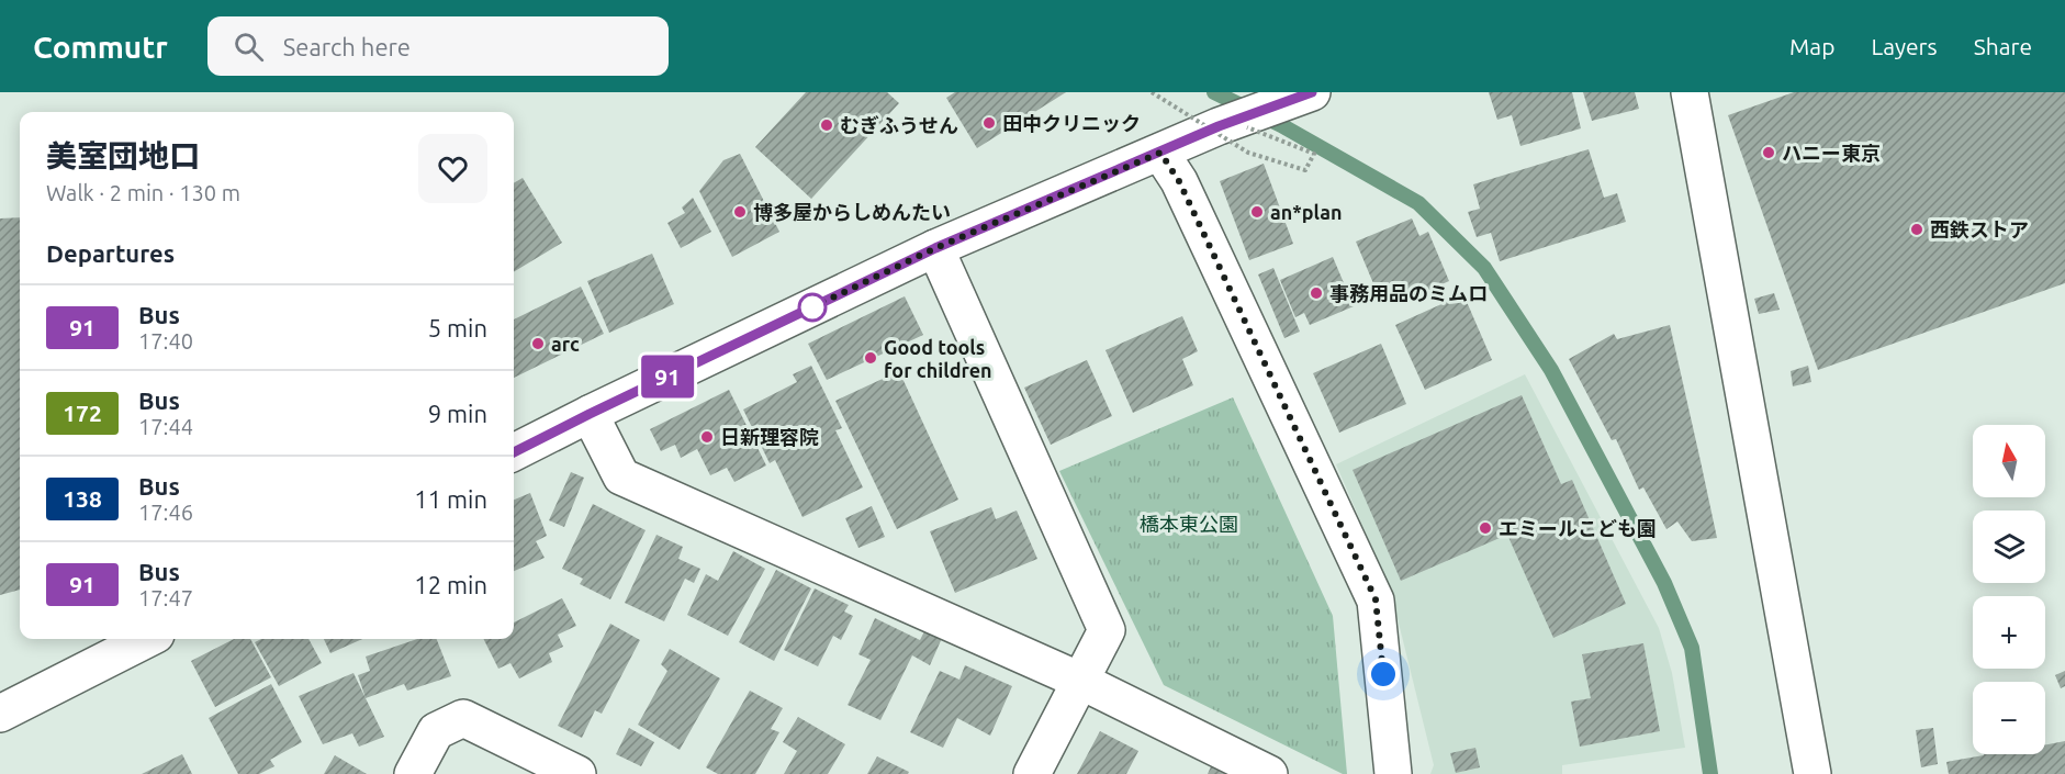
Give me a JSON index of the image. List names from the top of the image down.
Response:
{
  "parks": ["橋本東公園"],
  "places": [
    "田中クリニック",
    "むぎふうせん",
    "ハニー東京",
    "博多屋からしめんたい",
    "an*plan",
    "西鉄ストア",
    "事務用品のミムロ",
    "arc",
    "Good tools for children",
    "日新理容院",
    "エミールこども園"
  ],
  "lines": ["bus line 91"],
  "north": "top",
  "page": {
    "header": "Commutr",
    "search": "Search here",
    "nav": ["Map", "Layers", "Share"],
    "on_map": "91",
    "heading": [
      ["美室団地口", "Walk · 2 min · 130 m"],
      "Departures"
    ],
    "list": [
      {
        "mark": "91",
        "name": "Bus",
        "note": "17:40",
        "value": "5 min"
      },
      {
        "mark": "172",
        "name": "Bus",
        "note": "17:44",
        "value": "9 min"
      },
      {
        "mark": "138",
        "name": "Bus",
        "note": "17:46",
        "value": "11 min"
      },
      {
        "mark": "91",
        "name": "Bus",
        "note": "17:47",
        "value": "12 min"
      }
    ],
    "map_buttons": ["+", "−"]
  }
}
